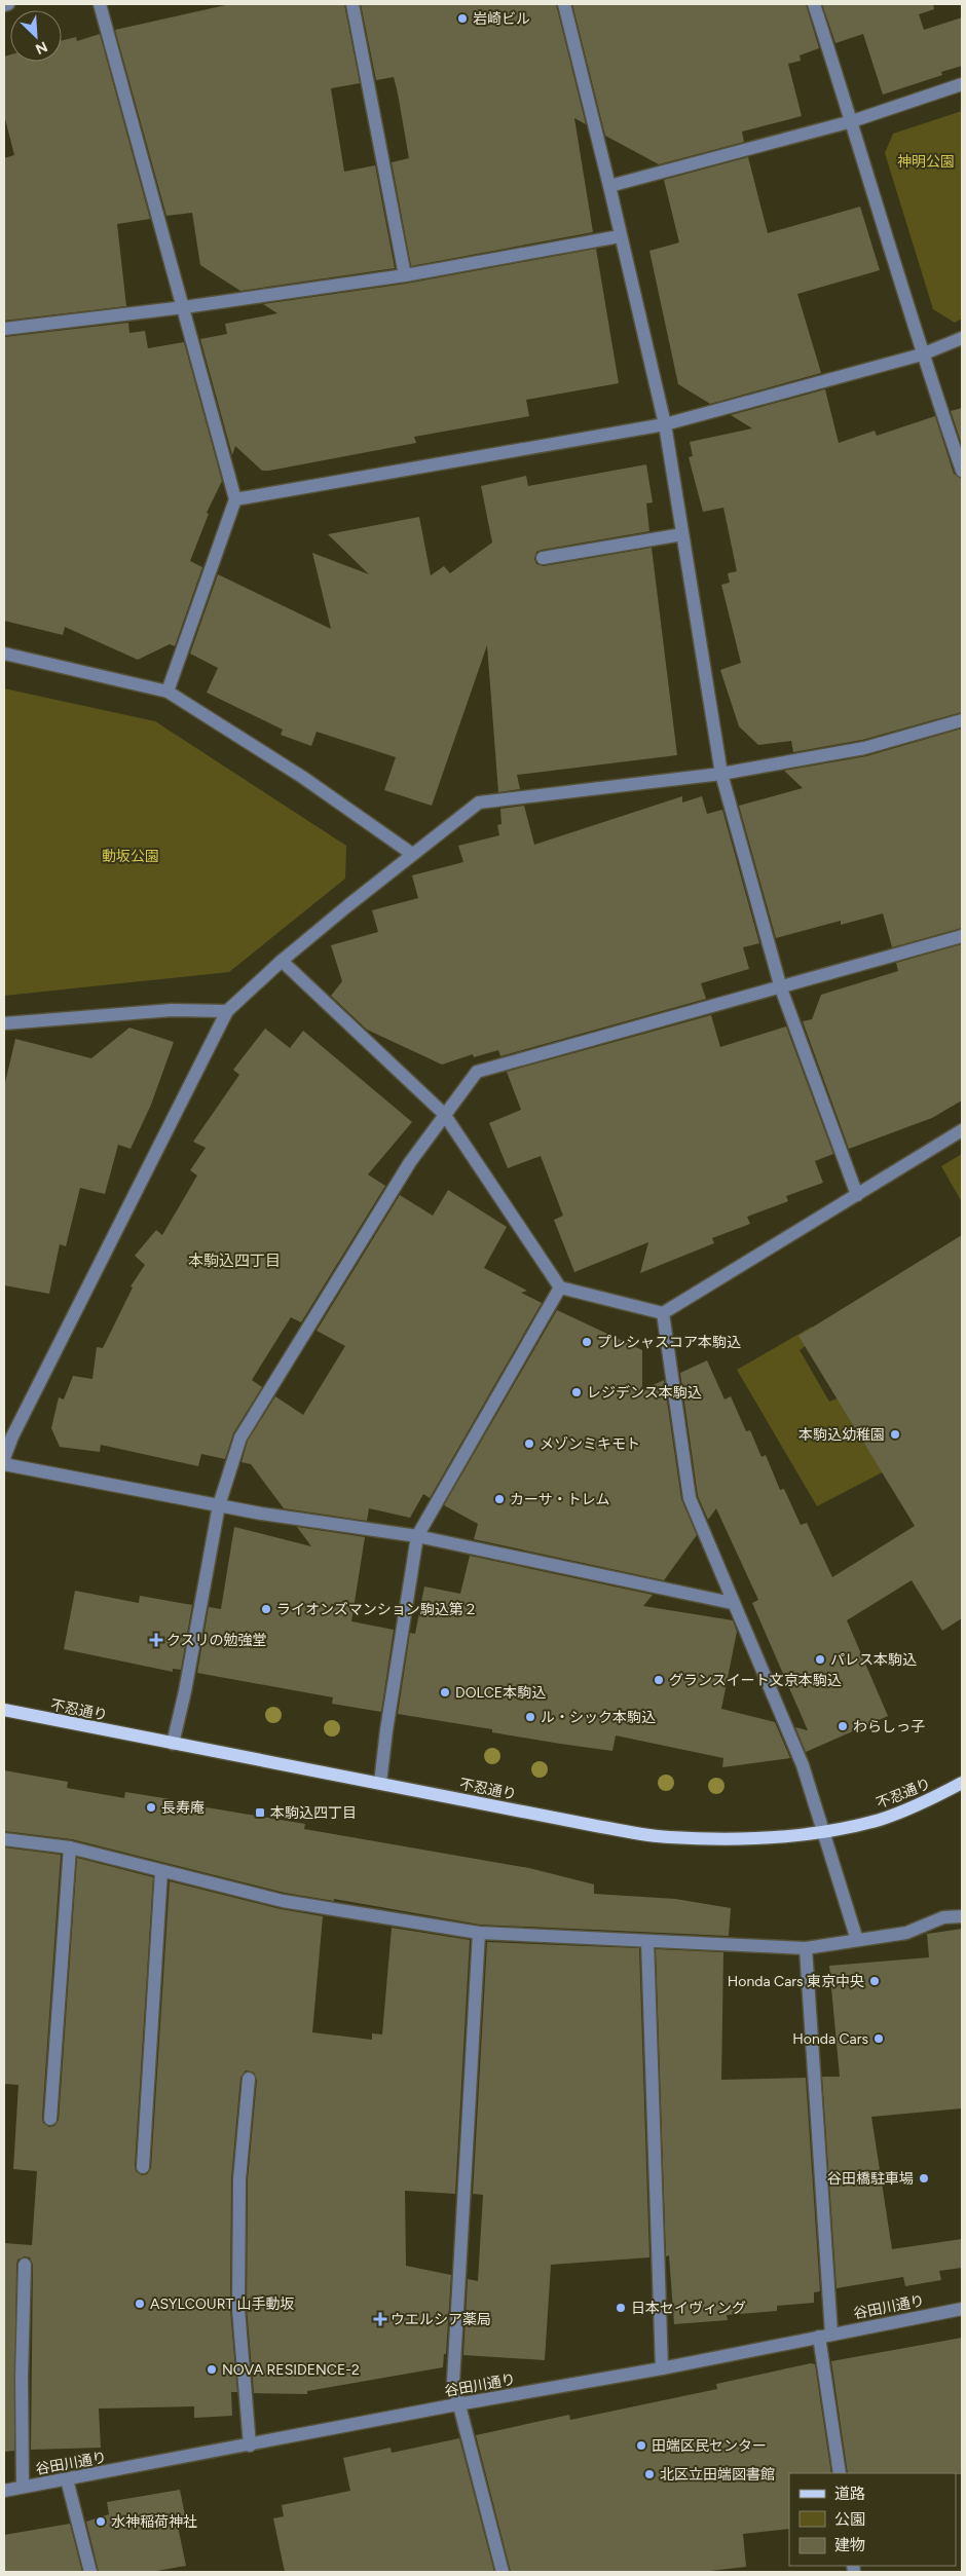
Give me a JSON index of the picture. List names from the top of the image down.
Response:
{
  "streets": {
    "main road": ["不忍通り"],
    "street": ["谷田川通り"]
  },
  "districts": ["本駒込四丁目"],
  "parks": ["神明公園", "動坂公園"],
  "places": {
    "other": [
      "岩崎ビル",
      "プレシャスコア本駒込",
      "レジデンス本駒込",
      "本駒込幼稚園",
      "メゾンミキモト",
      "カーサ・トレム",
      "ライオンズマンション駒込第２",
      "パレス本駒込",
      "グランスイート文京本駒込",
      "DOLCE本駒込",
      "ル・シック本駒込",
      "わらしっ子",
      "長寿庵",
      "Honda Cars 東京中央",
      "Honda Cars",
      "谷田橋駐車場",
      "ASYLCOURT 山手動坂",
      "日本セイヴィング",
      "NOVA RESIDENCE-2",
      "田端区民センター",
      "北区立田端図書館",
      "水神稲荷神社"
    ],
    "health": ["クスリの勉強堂", "ウエルシア薬局"],
    "transit": ["本駒込四丁目"]
  },
  "legend": ["道路", "公園", "建物"],
  "north": "bottom right"
}
